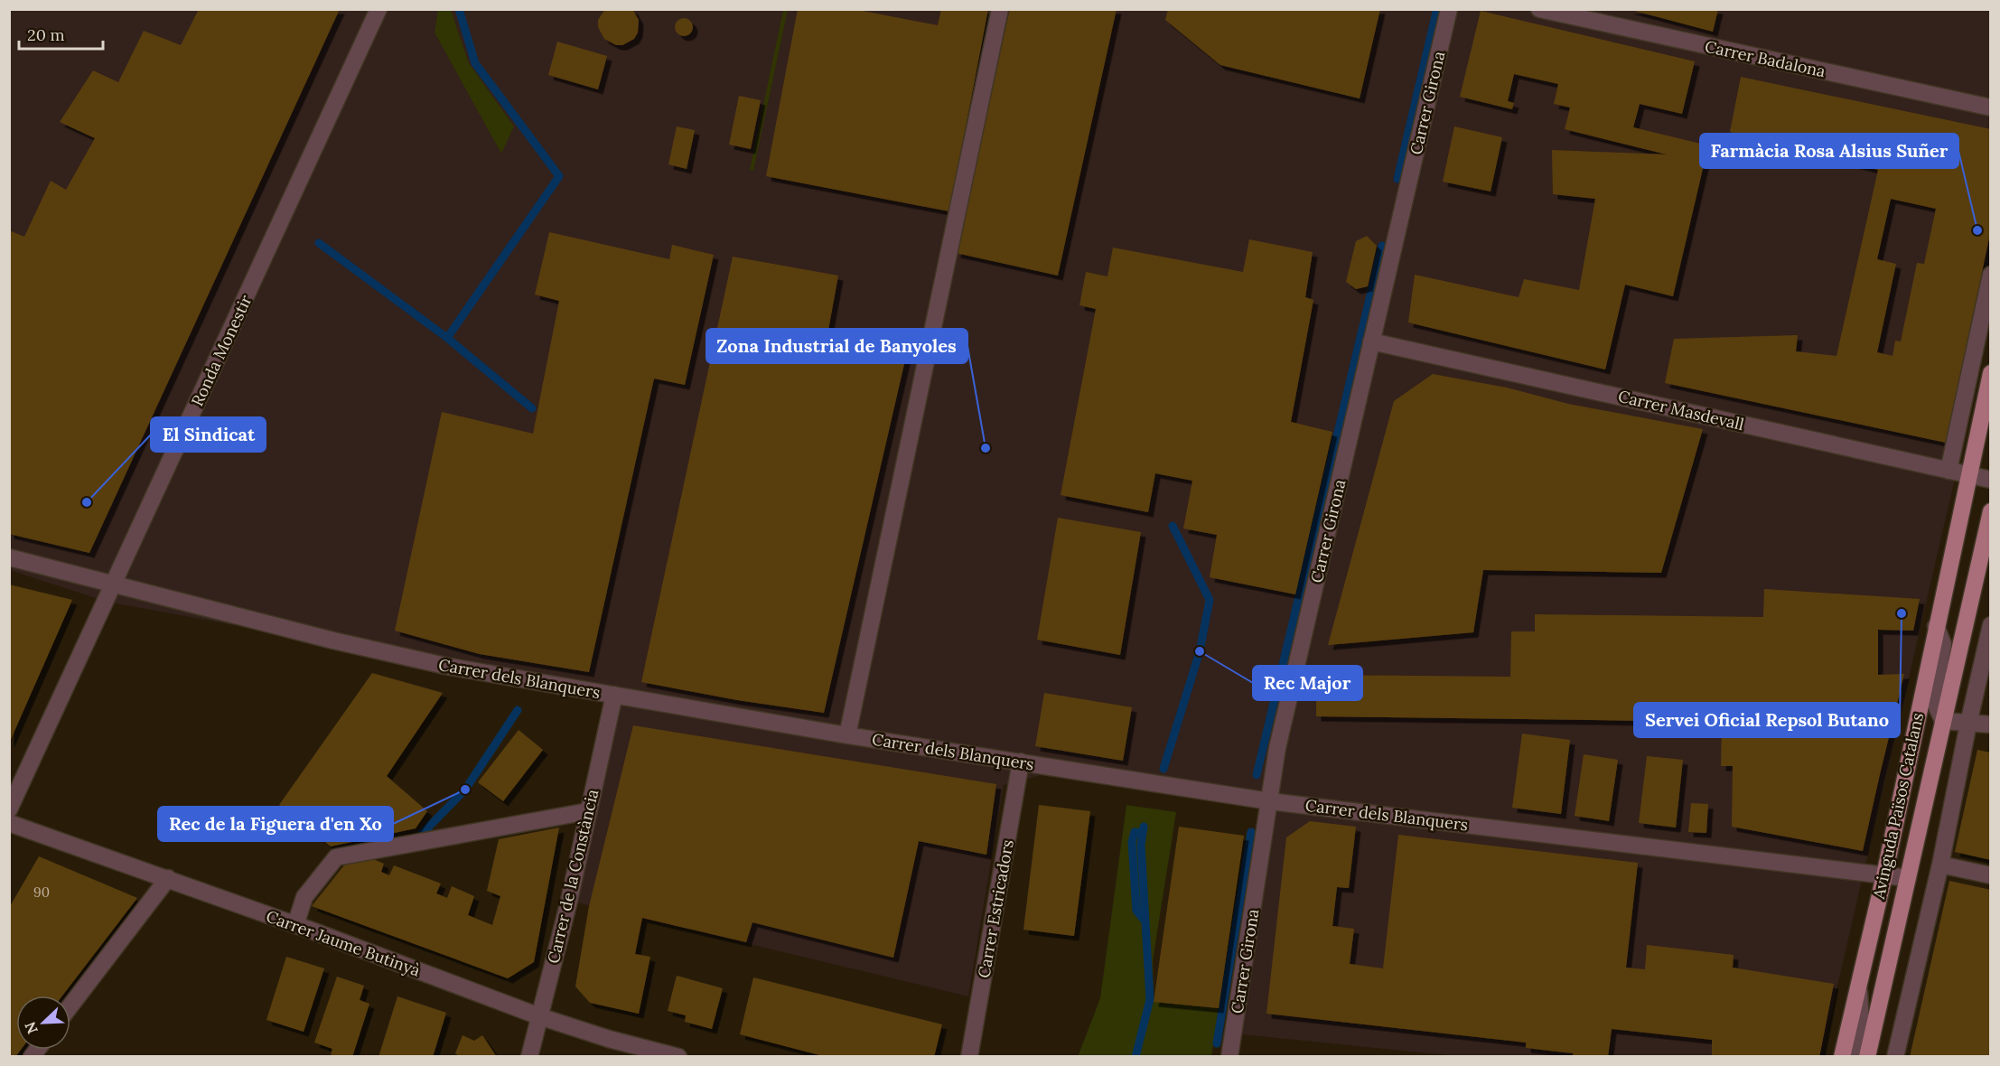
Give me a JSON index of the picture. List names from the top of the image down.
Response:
{
  "streets": {
    "main road": ["Avinguda Països Catalans"],
    "street": [
      "Carrer Badalona",
      "Carrer Girona",
      "Ronda Monestir",
      "Carrer Masdevall",
      "Carrer dels Blanquers",
      "Carrer de la Constància",
      "Carrer Estricadors",
      "Carrer Jaume Butinyà"
    ]
  },
  "crossings": [
    ["Carrer Girona", "Carrer Masdevall"],
    ["Carrer Girona", "Carrer dels Blanquers"],
    ["Ronda Monestir", "Carrer dels Blanquers"],
    ["Carrer Masdevall", "Avinguda Països Catalans"],
    ["Carrer dels Blanquers", "Avinguda Països Catalans"],
    ["Carrer dels Blanquers", "Carrer de la Constància"],
    ["Carrer dels Blanquers", "Carrer Estricadors"],
    ["Carrer de la Constància", "Carrer Jaume Butinyà"]
  ],
  "places": [
    "Farmàcia Rosa Alsius Suñer",
    "Zona Industrial de Banyoles",
    "El Sindicat",
    "Servei Oficial Repsol Butano",
    "Rec Major",
    "Rec de la Figuera d'en Xo"
  ],
  "house_numbers": ["90"],
  "scale_bar": "20 m",
  "north": "bottom left"
}
